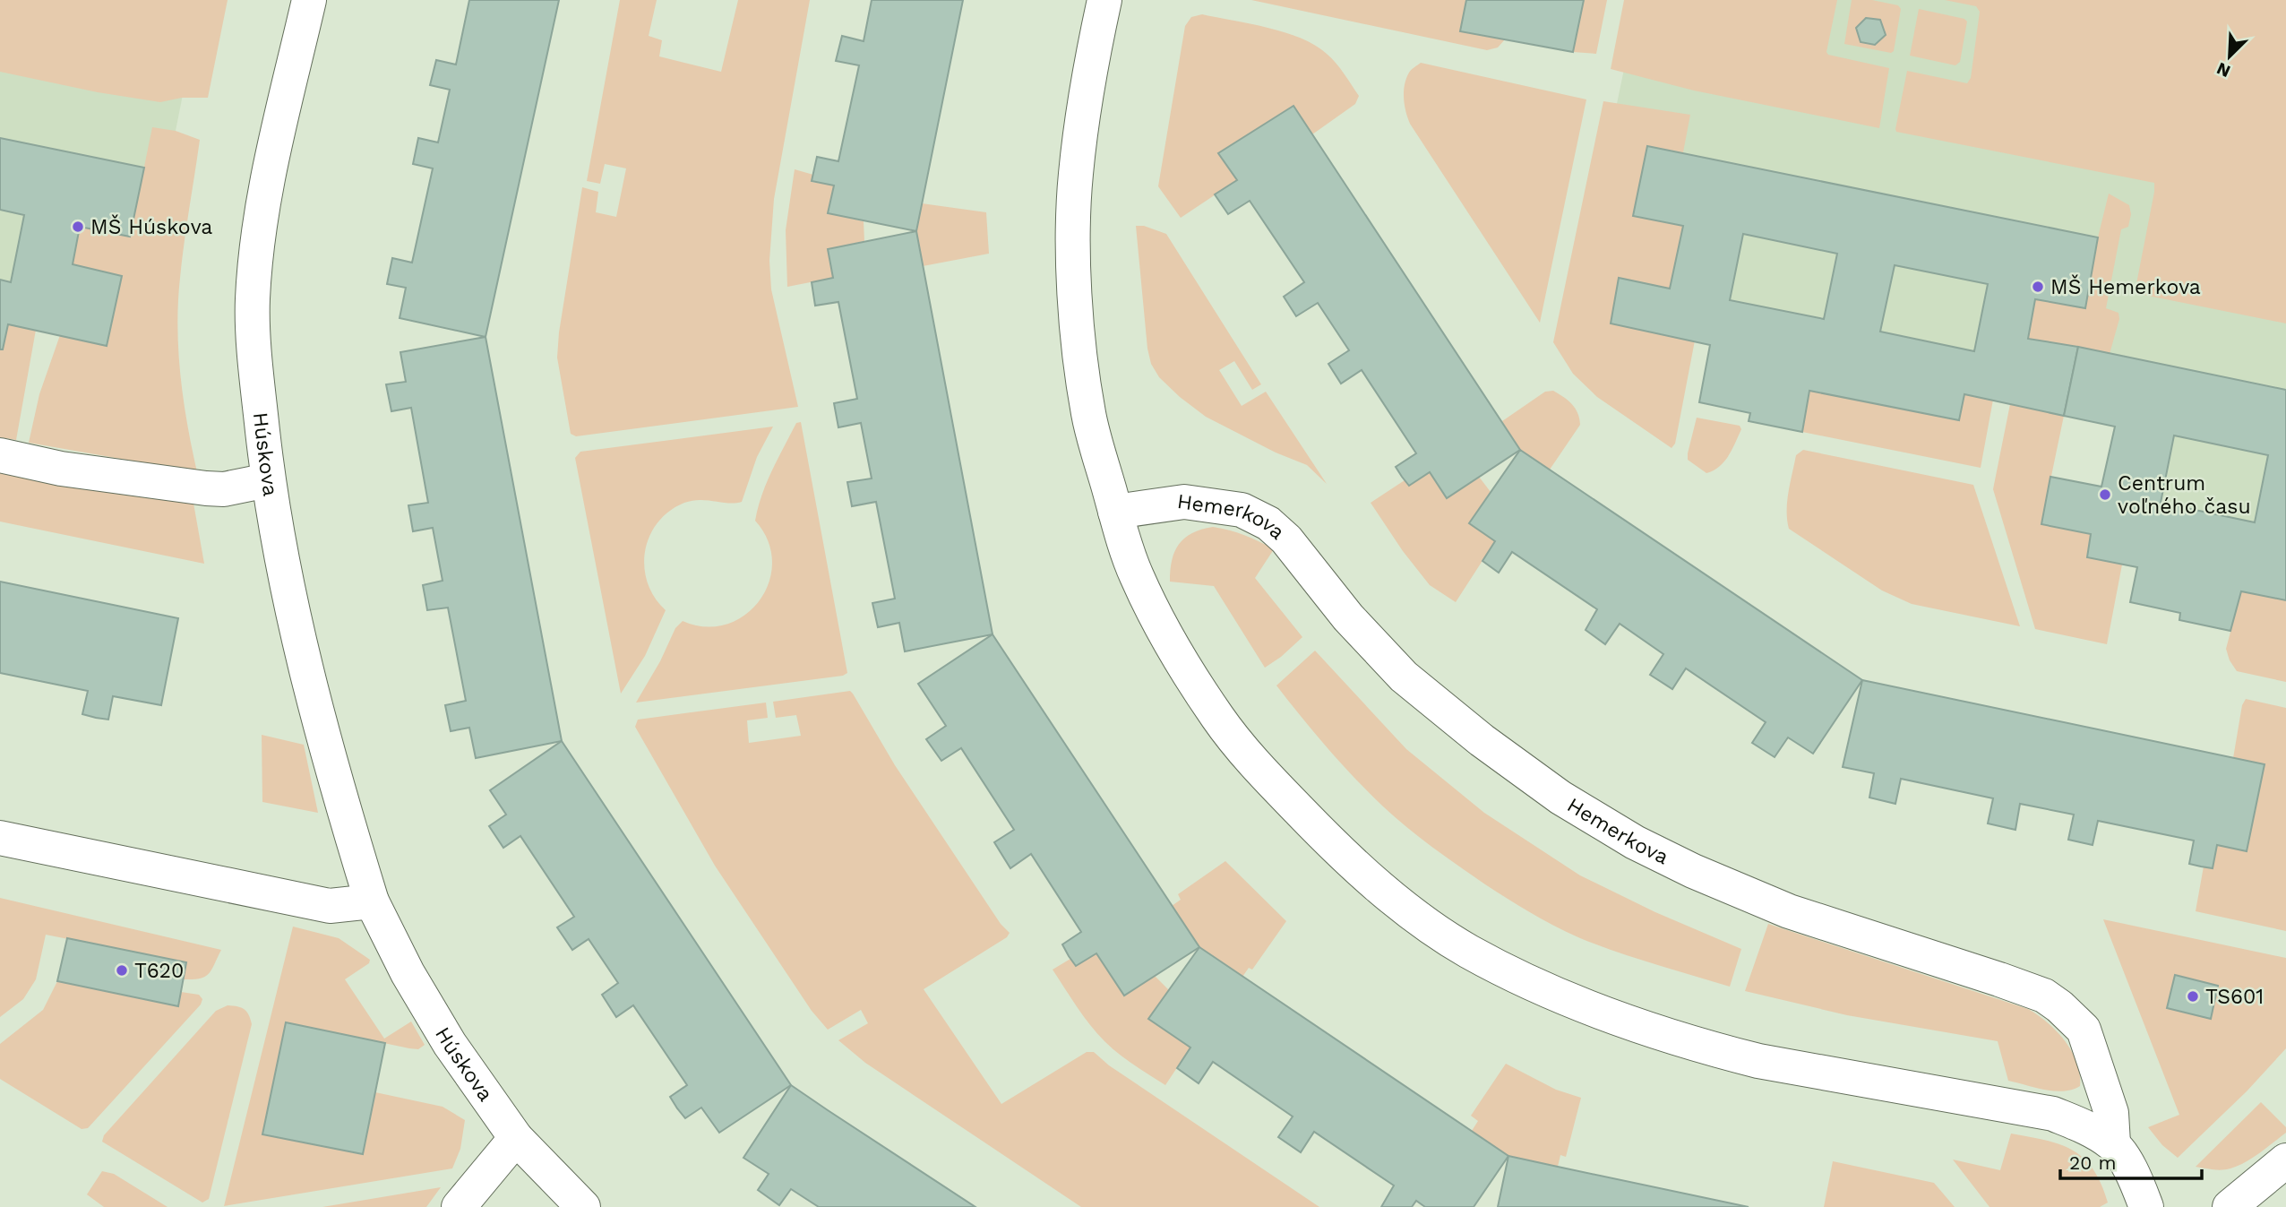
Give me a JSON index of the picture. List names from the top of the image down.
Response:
{
  "streets": {
    "street": ["Húskova", "Hemerkova"]
  },
  "places": [
    "MŠ Húskova",
    "MŠ Hemerkova",
    "Centrum voľného času",
    "T620",
    "TS601"
  ],
  "scale_bar": "20 m",
  "north": "bottom left"
}
